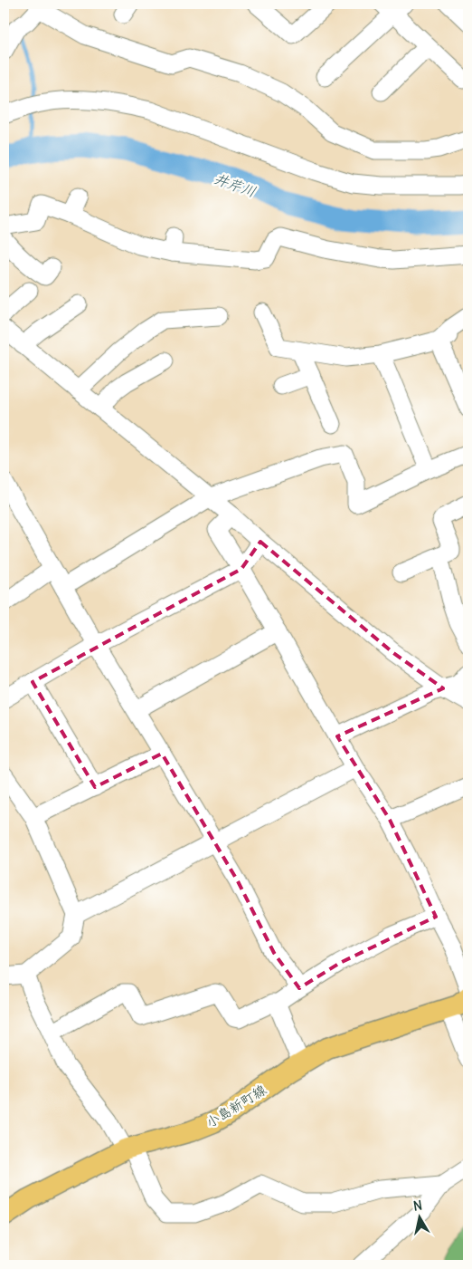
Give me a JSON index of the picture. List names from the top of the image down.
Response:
{
  "streets": {
    "main road": ["小島新町線"]
  },
  "water": ["井芹川"],
  "north": "top"
}
